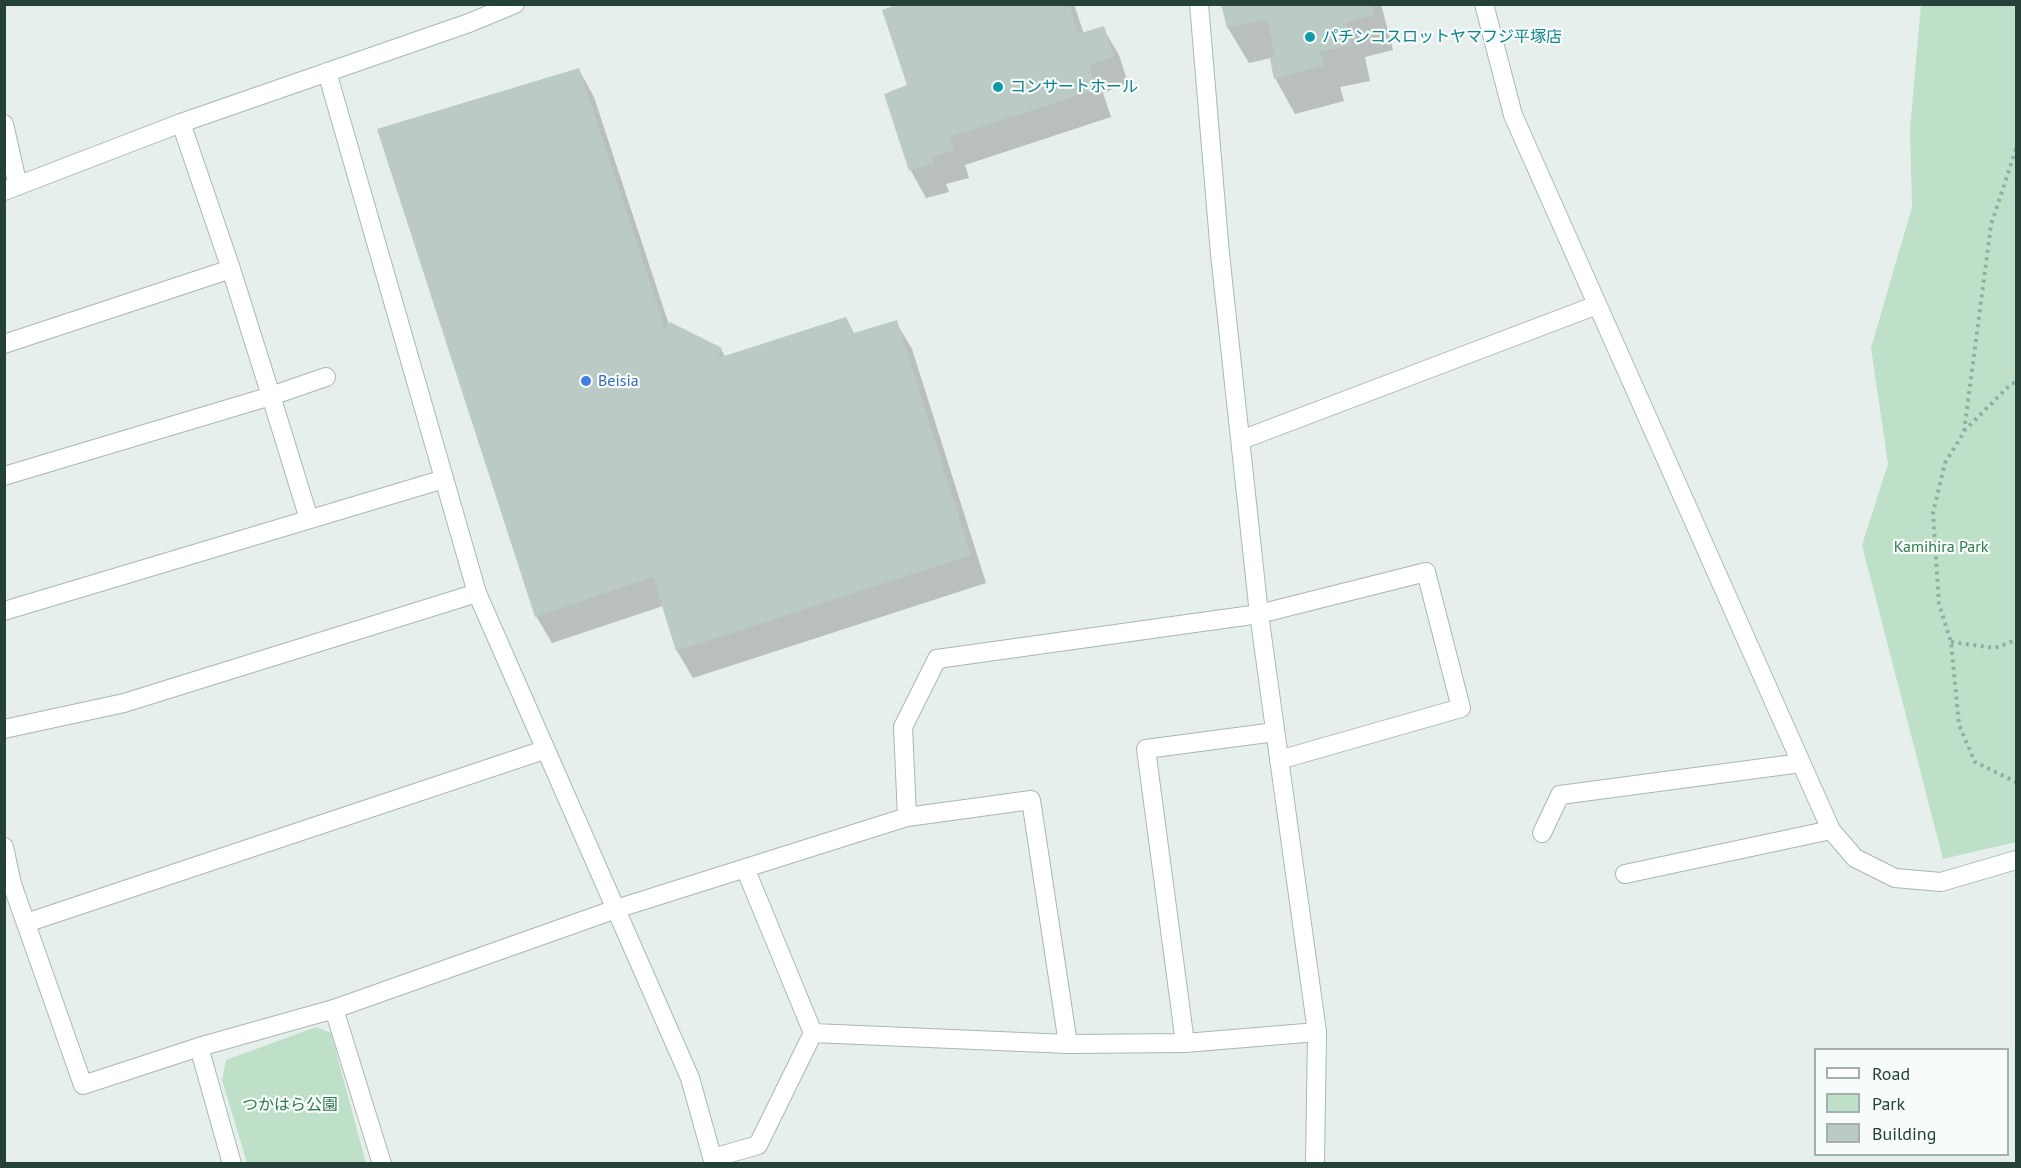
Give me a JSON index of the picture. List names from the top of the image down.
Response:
{
  "parks": ["Kamihira Park", "つかはら公園"],
  "places": ["パチンコスロットヤマフジ平塚店", "コンサートホール", "Beisia"],
  "legend": ["Road", "Park", "Building"]
}
